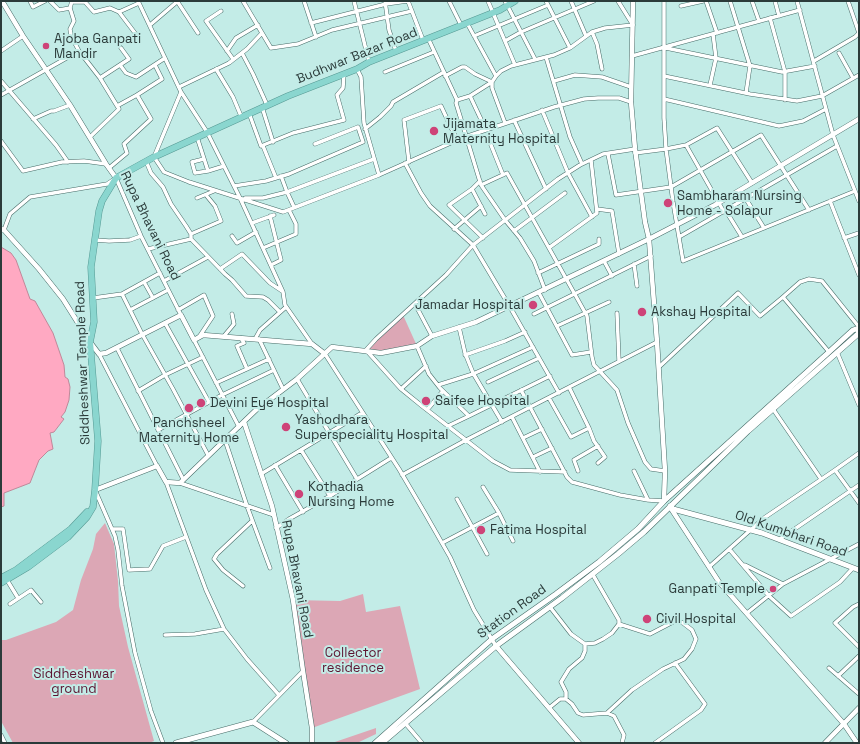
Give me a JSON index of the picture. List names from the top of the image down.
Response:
{
  "streets": {
    "highway": ["Budhwar Bazar Road", "Siddheshwar Temple Road"],
    "main road": ["Old Kumbhari Road", "Station Road"],
    "street": ["Rupa Bhavani Road"]
  },
  "crossings": [
    ["Budhwar Bazar Road", "Rupa Bhavani Road"],
    ["Budhwar Bazar Road", "Siddheshwar Temple Road"],
    ["Rupa Bhavani Road", "Siddheshwar Temple Road"]
  ],
  "parks": ["Collector residence", "Siddheshwar ground"],
  "places": [
    "Ajoba Ganpati Mandir",
    "Jijamata Maternity Hospital",
    "Sambharam Nursing Home - Solapur",
    "Jamadar Hospital",
    "Akshay Hospital",
    "Saifee Hospital",
    "Devini Eye Hospital",
    "Panchsheel Maternity Home",
    "Yashodhara Superspeciality Hospital",
    "Kothadia Nursing Home",
    "Fatima Hospital",
    "Ganpati Temple",
    "Civil Hospital"
  ]
}
